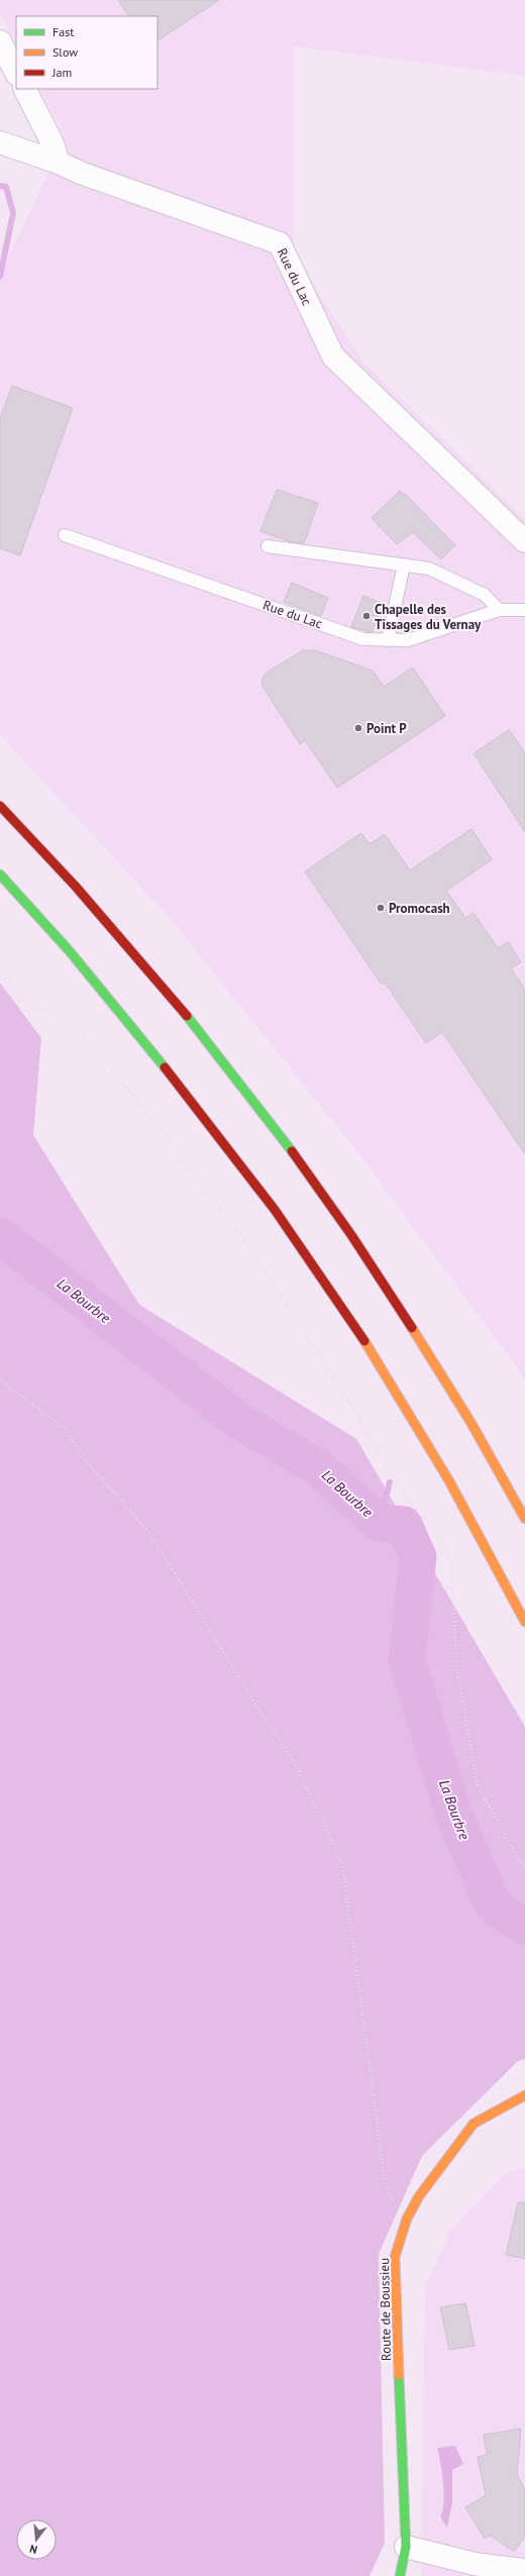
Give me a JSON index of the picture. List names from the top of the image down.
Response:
{
  "streets": {
    "main road": ["Route de Boussieu"],
    "street": ["Rue du Lac"]
  },
  "water": ["La Bourbre"],
  "places": ["Chapelle des Tissages du Vernay", "Point P", "Promocash"],
  "legend": ["Fast", "Slow", "Jam"],
  "north": "bottom"
}
